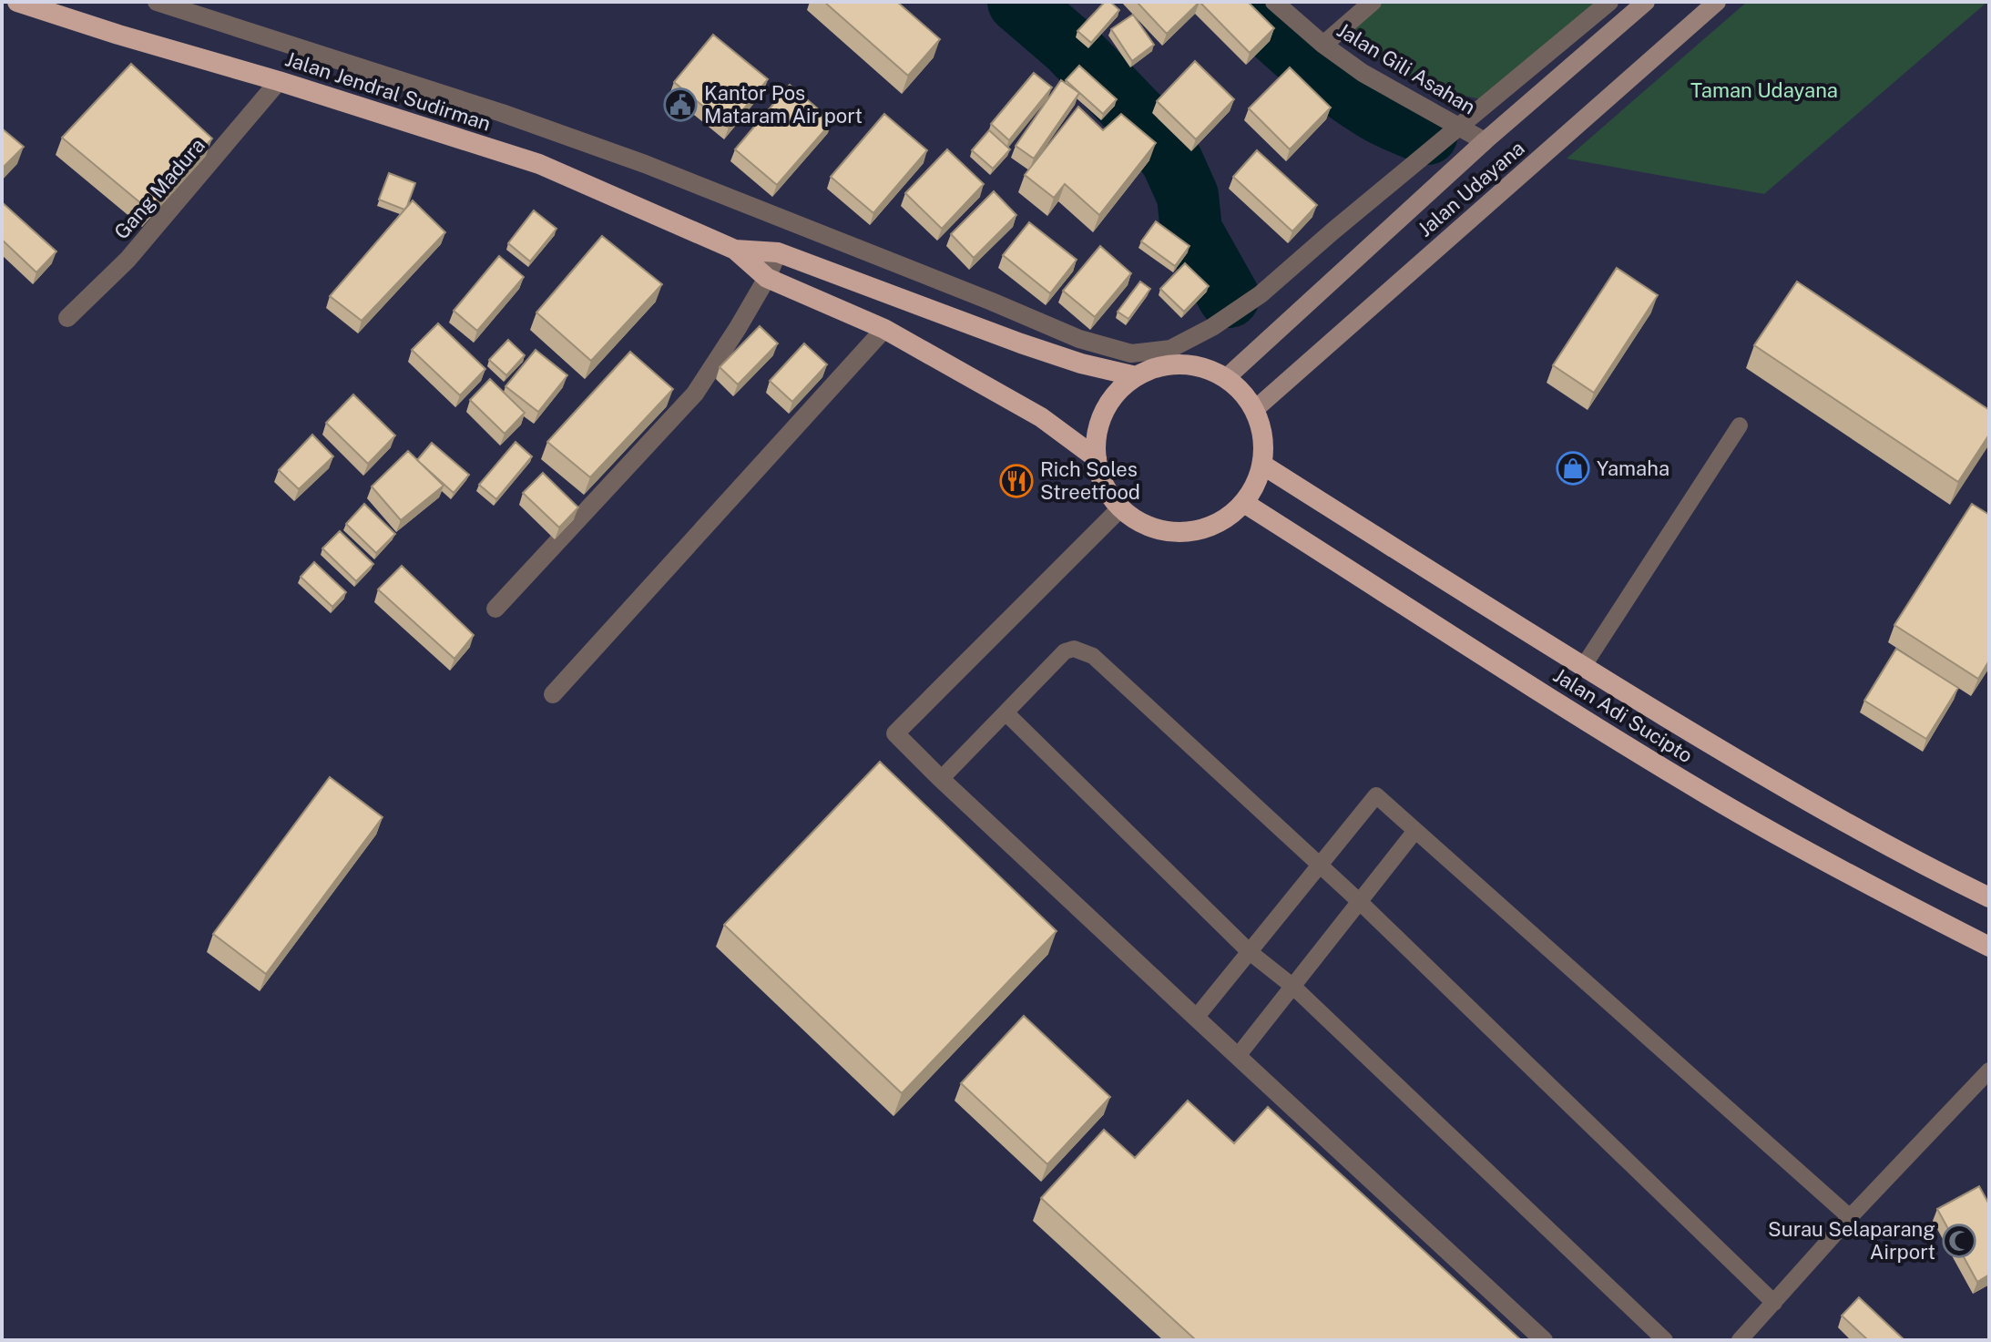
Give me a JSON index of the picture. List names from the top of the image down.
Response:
{
  "streets": {
    "highway": ["Jalan Jendral Sudirman", "Jalan Adi Sucipto"],
    "main road": ["Jalan Udayana"],
    "street": ["Jalan Gili Asahan", "Gang Madura"]
  },
  "crossings": [
    ["Jalan Gili Asahan", "Jalan Udayana"],
    ["Jalan Jendral Sudirman", "Gang Madura"],
    ["Jalan Udayana", "Jalan Adi Sucipto"]
  ],
  "parks": ["Taman Udayana"],
  "places": {
    "public building": ["Kantor Pos Mataram Air port"],
    "shop": ["Yamaha"],
    "restaurant": ["Rich Soles Streetfood"],
    "mosque": ["Surau Selaparang Airport"]
  }
}
